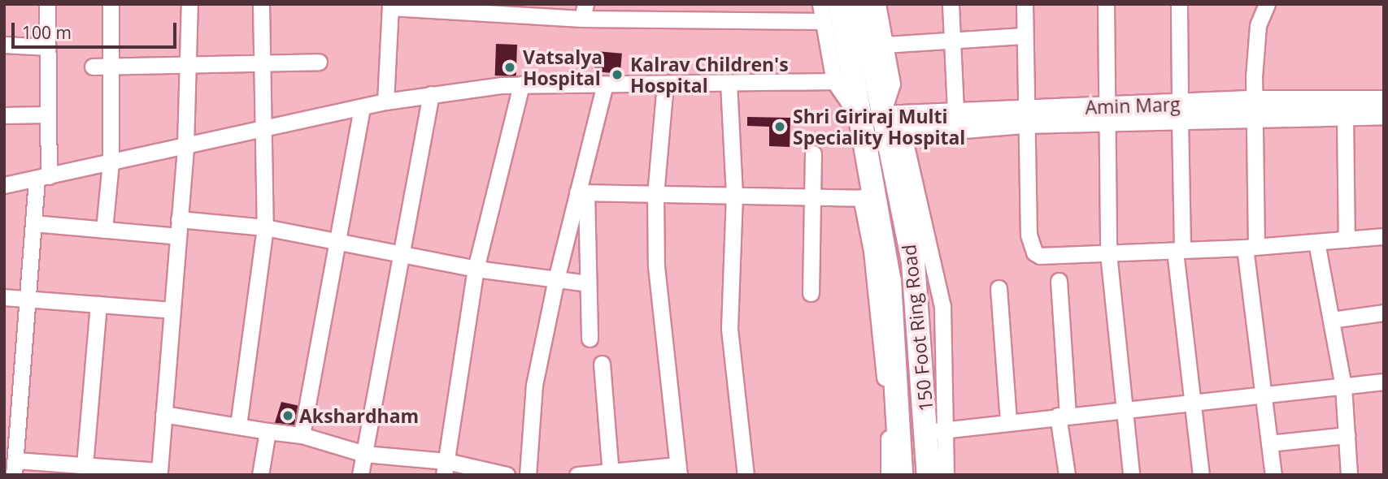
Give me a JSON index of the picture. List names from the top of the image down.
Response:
{
  "streets": {
    "highway": ["150 Foot Ring Road"],
    "main road": ["Amin Marg"]
  },
  "crossings": [
    ["Amin Marg", "150 Foot Ring Road"]
  ],
  "places": [
    "Vatsalya Hospital",
    "Kalrav Children's Hospital",
    "Shri Giriraj Multi Speciality Hospital",
    "Akshardham"
  ],
  "scale_bar": "100 m"
}
